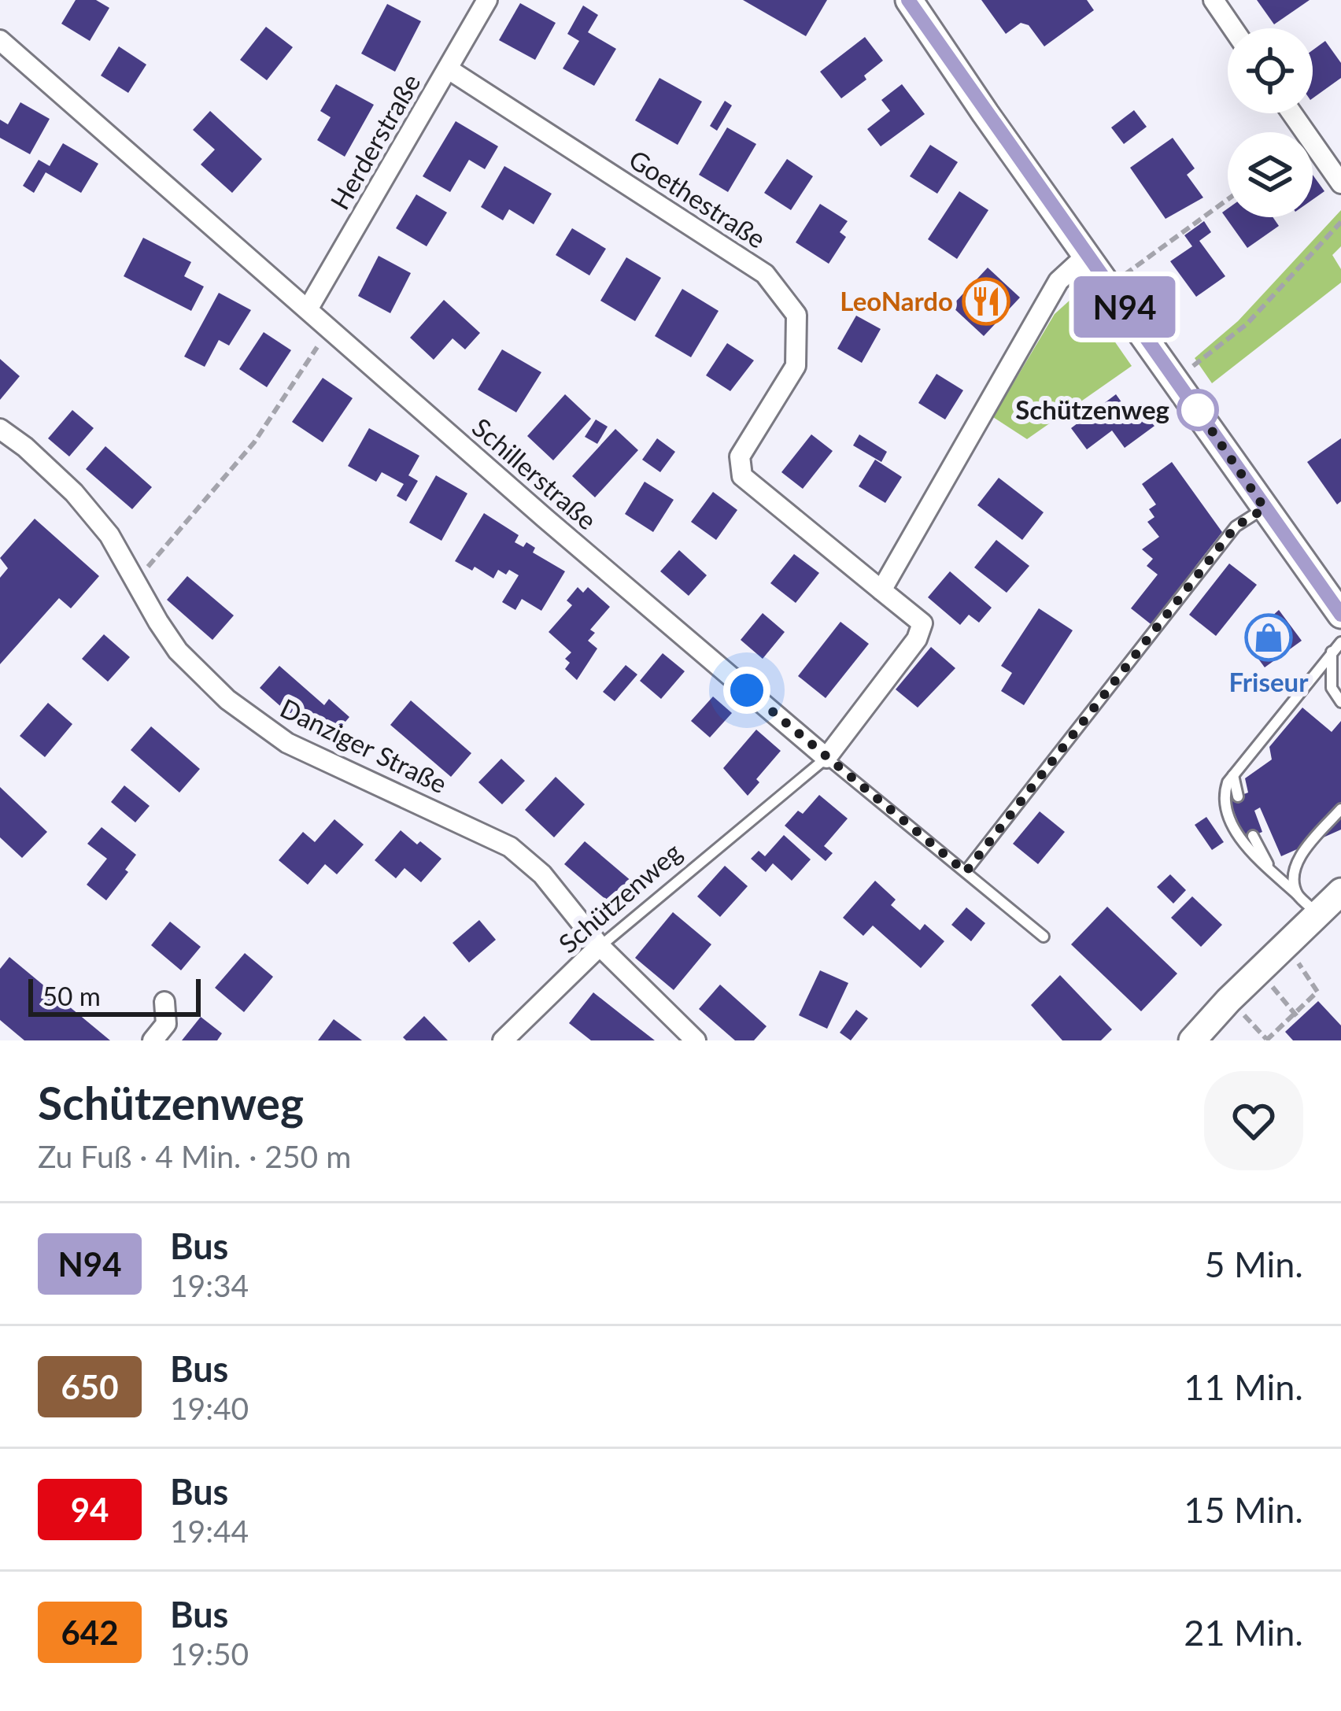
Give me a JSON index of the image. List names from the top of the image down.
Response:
{
  "streets": {
    "street": [
      "Herderstraße",
      "Goethestraße",
      "Schillerstraße",
      "Danziger Straße",
      "Schützenweg"
    ]
  },
  "crossings": [
    ["Herderstraße", "Goethestraße"],
    ["Herderstraße", "Schillerstraße"],
    ["Goethestraße", "Schützenweg"],
    ["Schillerstraße", "Schützenweg"],
    ["Danziger Straße", "Schützenweg"]
  ],
  "places": {
    "restaurant": ["LeoNardo"],
    "other": ["Schützenweg"],
    "shop": ["Friseur"]
  },
  "lines": ["bus line N94"],
  "scale_bar": "50 m",
  "page": {
    "on_map": "N94",
    "scale": "50 m",
    "heading": ["Schützenweg", "Zu Fuß · 4 Min. · 250 m"],
    "list": [
      {
        "mark": "N94",
        "name": "Bus",
        "note": "19:34",
        "value": "5 Min."
      },
      {
        "mark": "650",
        "name": "Bus",
        "note": "19:40",
        "value": "11 Min."
      },
      {
        "mark": "94",
        "name": "Bus",
        "note": "19:44",
        "value": "15 Min."
      },
      {
        "mark": "642",
        "name": "Bus",
        "note": "19:50",
        "value": "21 Min."
      }
    ]
  }
}
